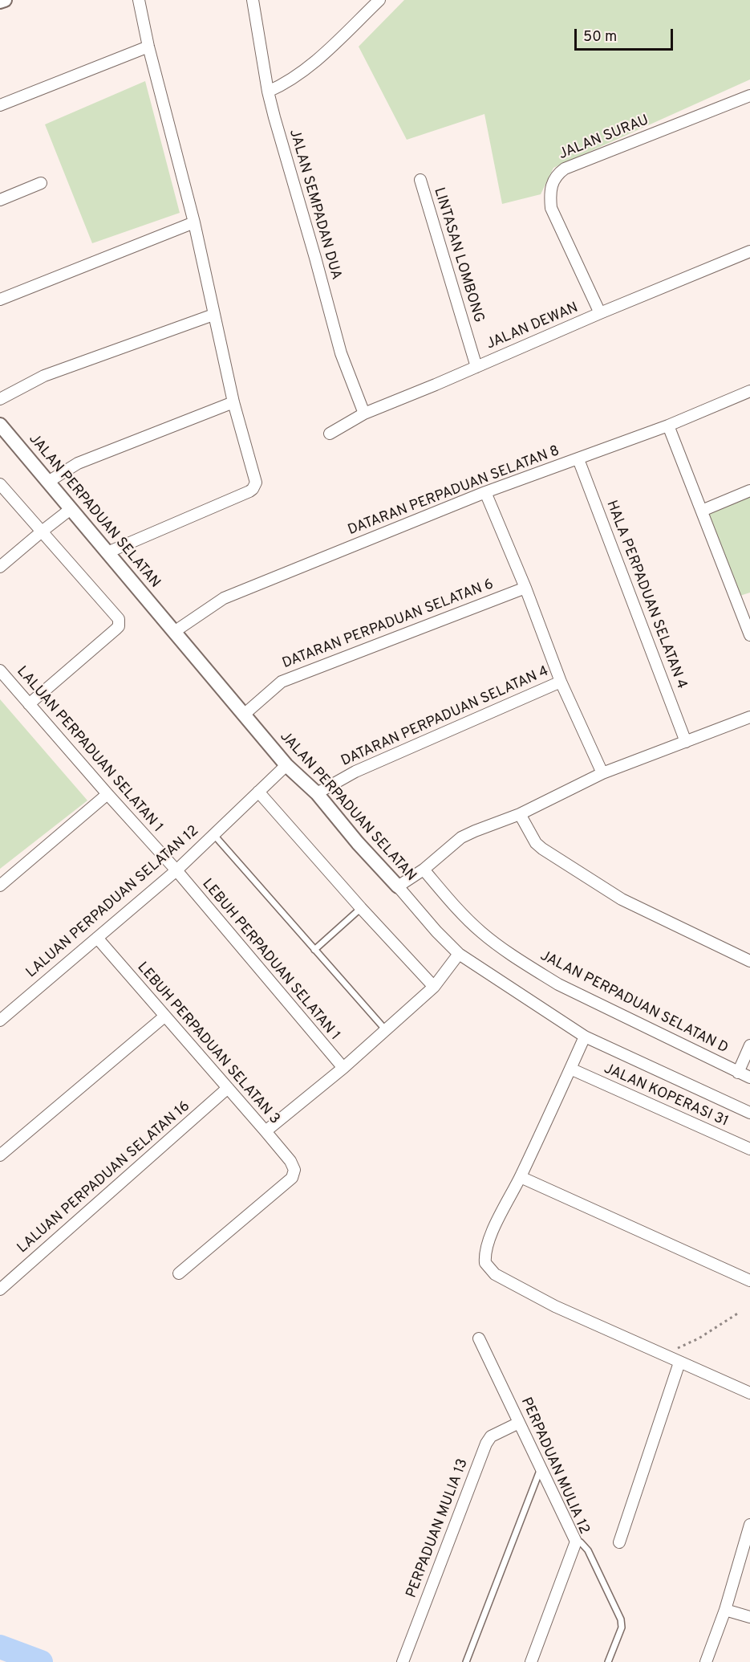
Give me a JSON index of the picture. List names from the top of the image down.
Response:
{
  "streets": {
    "street": [
      "JALAN SURAU",
      "JALAN SEMPADAN DUA",
      "LINTASAN LOMBONG",
      "JALAN DEWAN",
      "DATARAN PERPADUAN SELATAN 8",
      "JALAN PERPADUAN SELATAN",
      "HALA PERPADUAN SELATAN 4",
      "DATARAN PERPADUAN SELATAN 6",
      "DATARAN PERPADUAN SELATAN 4",
      "LALUAN PERPADUAN SELATAN 1",
      "LALUAN PERPADUAN SELATAN 12",
      "LEBUH PERPADUAN SELATAN 1",
      "JALAN PERPADUAN SELATAN D",
      "LEBUH PERPADUAN SELATAN 3",
      "JALAN KOPERASI 31",
      "LALUAN PERPADUAN SELATAN 16",
      "PERPADUAN MULIA 12",
      "PERPADUAN MULIA 13"
    ]
  },
  "crossings": [
    ["JALAN SURAU", "JALAN DEWAN"],
    ["JALAN SEMPADAN DUA", "JALAN DEWAN"],
    ["LINTASAN LOMBONG", "JALAN DEWAN"],
    ["DATARAN PERPADUAN SELATAN 8", "JALAN PERPADUAN SELATAN"],
    ["DATARAN PERPADUAN SELATAN 8", "HALA PERPADUAN SELATAN 4"],
    ["JALAN PERPADUAN SELATAN", "DATARAN PERPADUAN SELATAN 6"],
    ["JALAN PERPADUAN SELATAN", "DATARAN PERPADUAN SELATAN 4"],
    ["JALAN PERPADUAN SELATAN", "LALUAN PERPADUAN SELATAN 12"],
    ["LALUAN PERPADUAN SELATAN 1", "LALUAN PERPADUAN SELATAN 12"],
    ["LALUAN PERPADUAN SELATAN 1", "LEBUH PERPADUAN SELATAN 1"],
    ["LALUAN PERPADUAN SELATAN 12", "LEBUH PERPADUAN SELATAN 1"],
    ["LALUAN PERPADUAN SELATAN 12", "LEBUH PERPADUAN SELATAN 3"],
    ["LEBUH PERPADUAN SELATAN 3", "LALUAN PERPADUAN SELATAN 16"],
    ["PERPADUAN MULIA 12", "PERPADUAN MULIA 13"]
  ],
  "scale_bar": "50 m"
}
